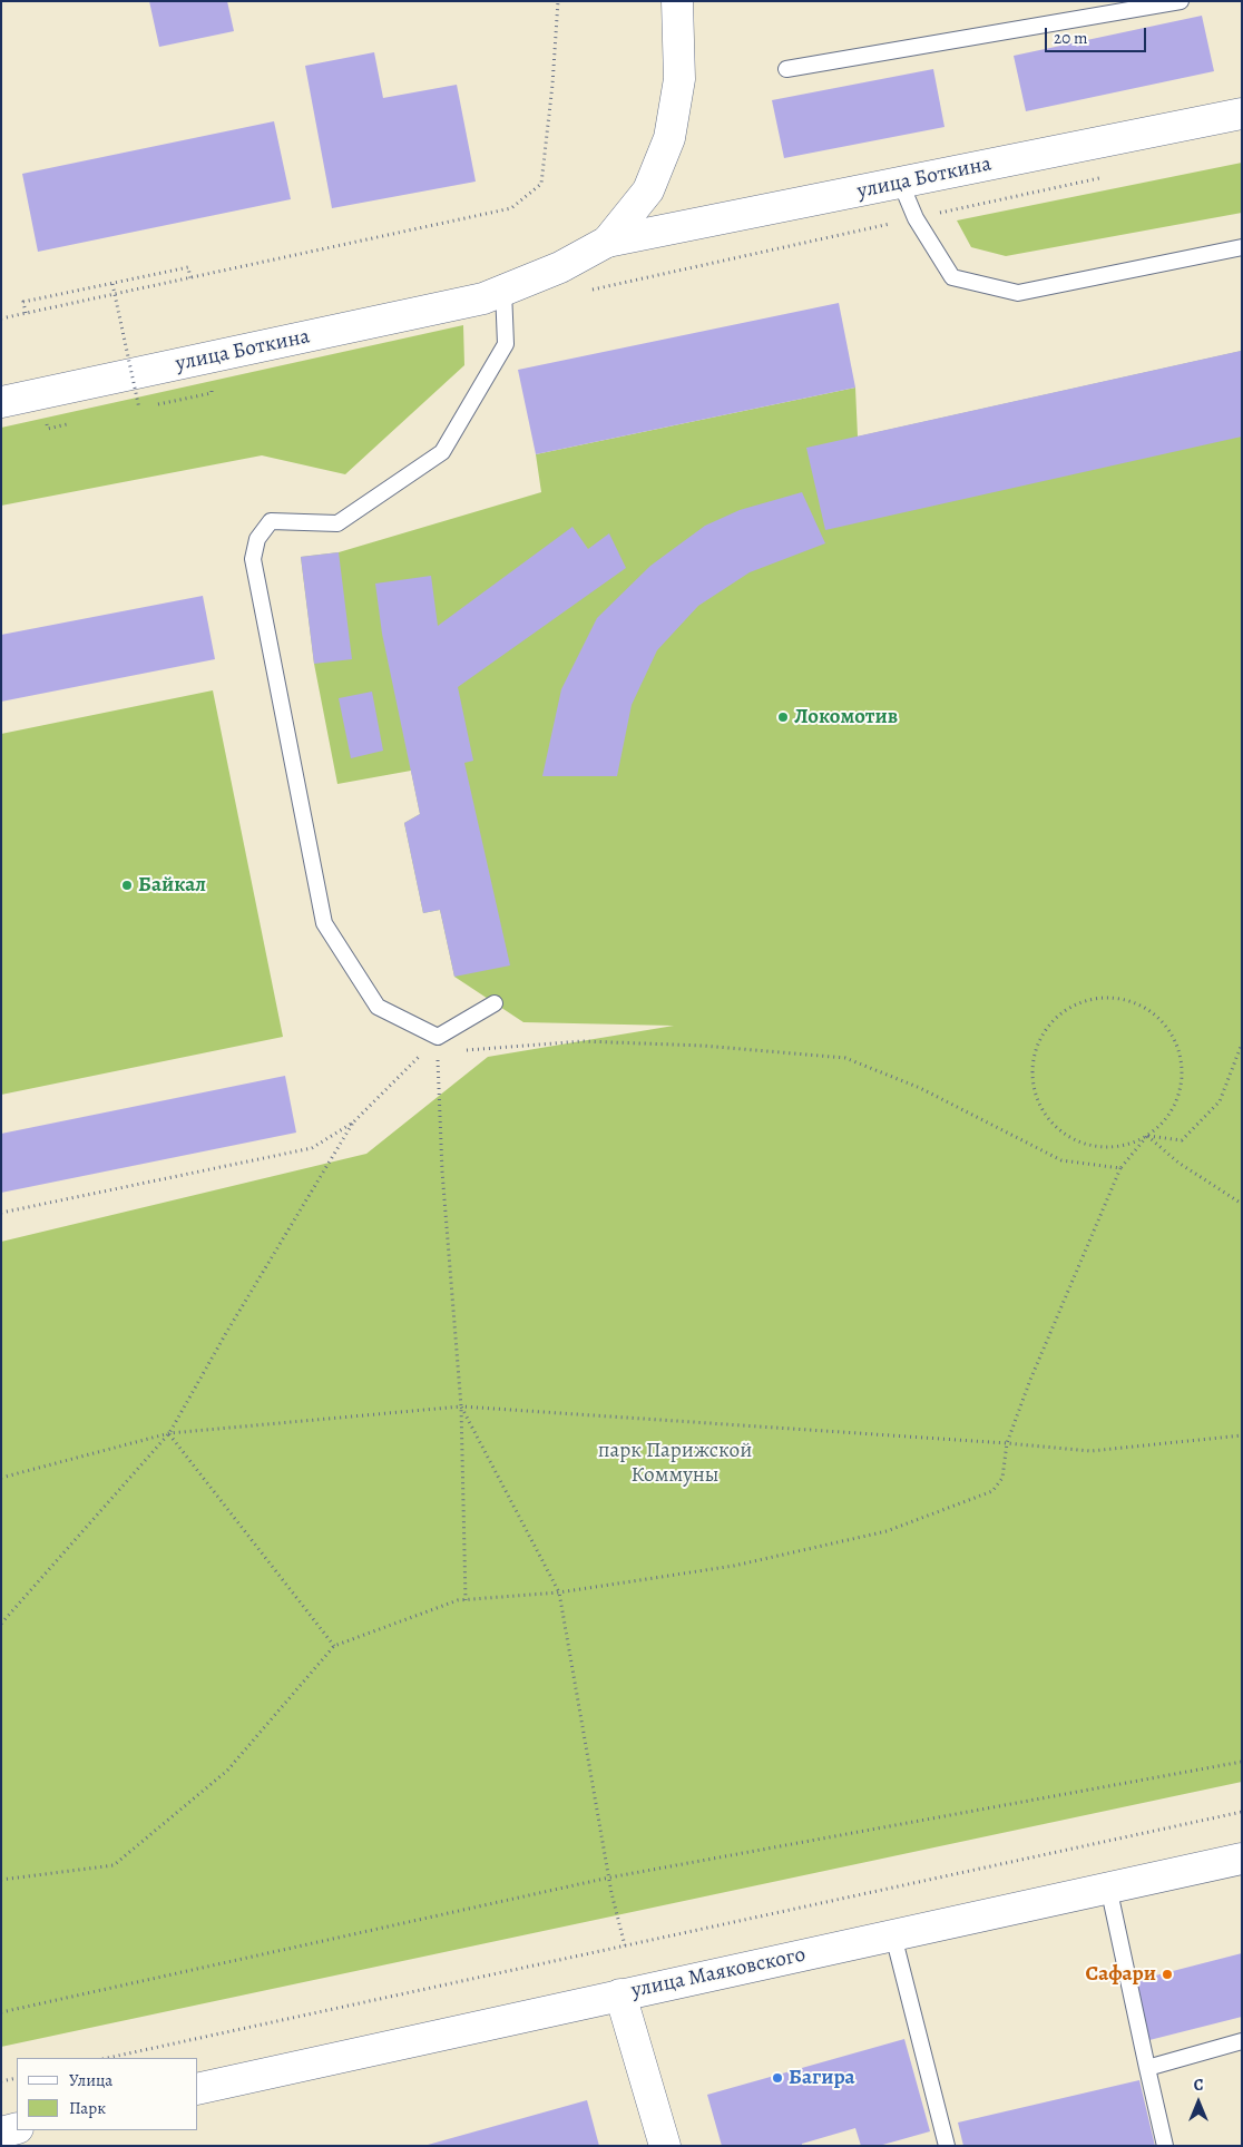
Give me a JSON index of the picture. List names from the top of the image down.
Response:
{
  "streets": {
    "main road": ["улица Боткина", "улица Маяковского"]
  },
  "parks": ["парк Парижской Коммуны"],
  "places": [
    "Локомотив",
    "Байкал",
    "Сафари",
    "Багира"
  ],
  "legend": ["Улица", "Парк"],
  "scale_bar": "20 m",
  "north": "top"
}
